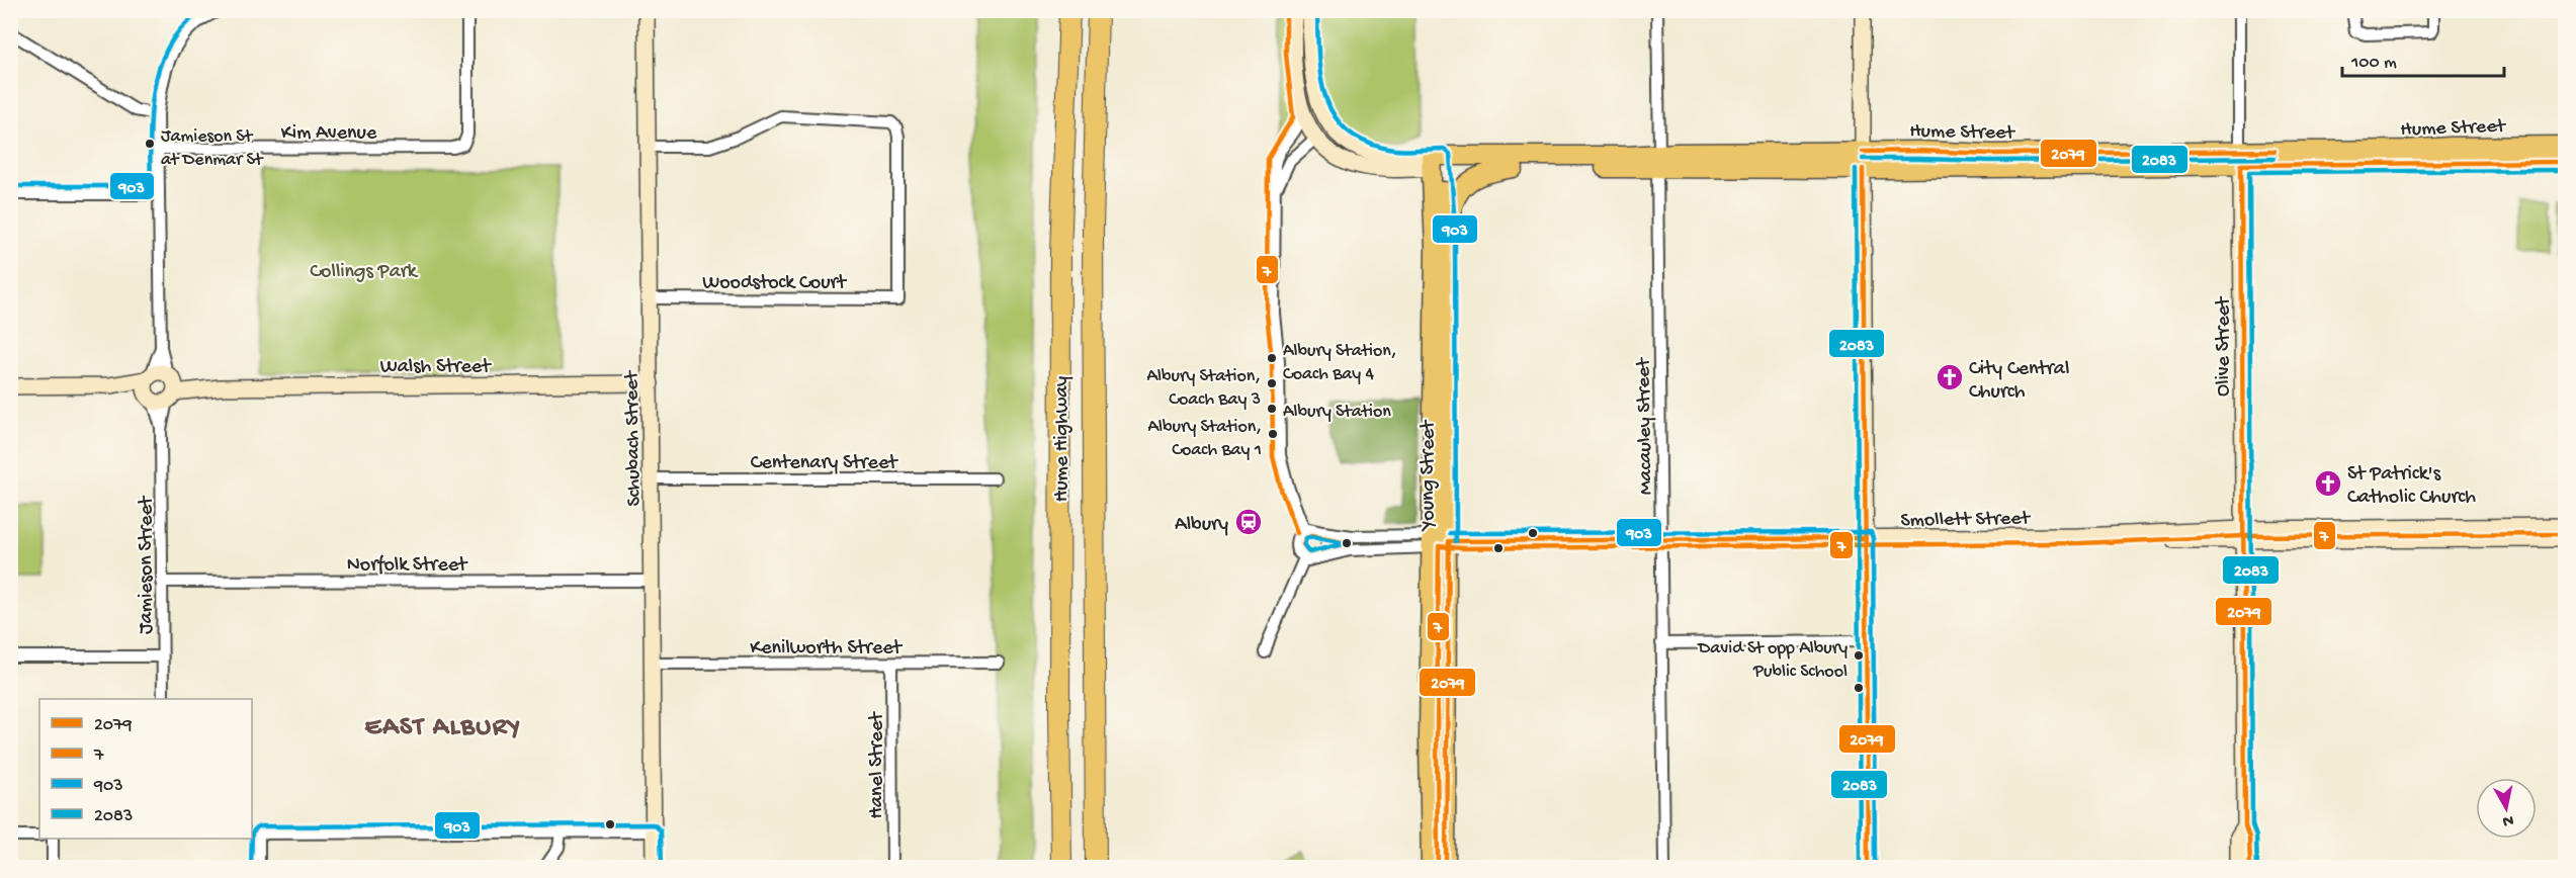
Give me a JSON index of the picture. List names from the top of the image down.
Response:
{
  "streets": {
    "highway": ["Hume Highway"],
    "main road": ["Hume Street", "Young Street"],
    "street": [
      "Kim Avenue",
      "Woodstock Court",
      "Olive Street",
      "Walsh Street",
      "Macauley Street",
      "Schubach Street",
      "Centenary Street",
      "Smollett Street",
      "Norfolk Street",
      "Jamieson Street",
      "Kenilworth Street",
      "Hanel Street"
    ]
  },
  "crossings": [
    ["Hume Street", "Olive Street"],
    ["Hume Street", "Macauley Street"],
    ["Hume Street", "Young Street"],
    ["Kim Avenue", "Jamieson Street"],
    ["Woodstock Court", "Schubach Street"],
    ["Olive Street", "Smollett Street"],
    ["Walsh Street", "Schubach Street"],
    ["Walsh Street", "Jamieson Street"],
    ["Macauley Street", "Smollett Street"],
    ["Schubach Street", "Centenary Street"],
    ["Schubach Street", "Norfolk Street"],
    ["Schubach Street", "Kenilworth Street"],
    ["Young Street", "Smollett Street"],
    ["Norfolk Street", "Jamieson Street"],
    ["Kenilworth Street", "Hanel Street"]
  ],
  "districts": ["EAST ALBURY"],
  "parks": ["Collings Park"],
  "places": {
    "other": [
      "Jamieson St at Denmar St",
      "Albury Station, Coach Bay 4",
      "Albury Station, Coach Bay 3",
      "Albury Station",
      "Albury Station, Coach Bay 1",
      "David St opp Albury Public School"
    ],
    "church": ["City Central Church", "St Patrick's Catholic Church"],
    "station": ["Albury"]
  },
  "lines": [
    "transit line 7",
    "transit line 903",
    "transit line 2079",
    "transit line 2083"
  ],
  "legend": [
    "2079",
    "7",
    "903",
    "2083"
  ],
  "scale_bar": "100 m",
  "north": "bottom"
}
